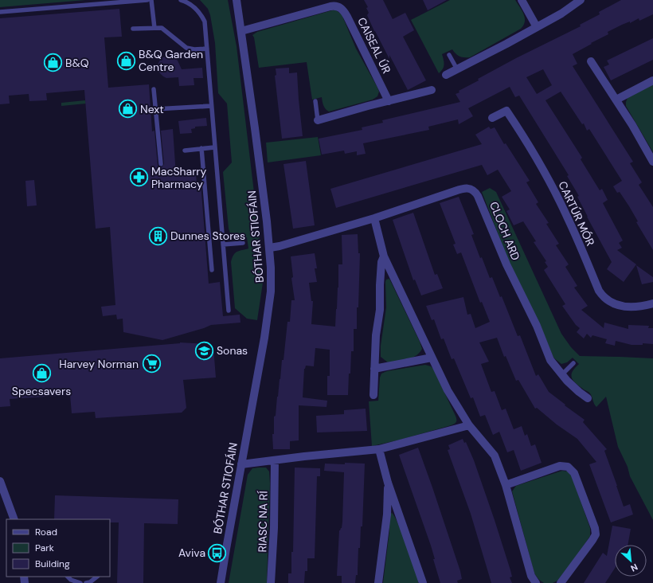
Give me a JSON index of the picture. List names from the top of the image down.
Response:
{
  "streets": {
    "street": [
      "CAISEAL ÚR",
      "CARTÚR MÓR",
      "CLOCH ARD",
      "BÓTHAR STIOFÁIN",
      "RIASC NA RÍ"
    ]
  },
  "crossings": [
    ["CAISEAL ÚR", "BÓTHAR STIOFÁIN"],
    ["CLOCH ARD", "BÓTHAR STIOFÁIN"]
  ],
  "places": {
    "shop": [
      "B&Q Garden Centre",
      "B&Q",
      "Next",
      "Specsavers"
    ],
    "pharmacy": ["MacSharry Pharmacy"],
    "building": ["Dunnes Stores"],
    "school or university": ["Sonas"],
    "supermarket": ["Harvey Norman"],
    "bus stop": ["Aviva"]
  },
  "legend": ["Road", "Park", "Building"],
  "north": "bottom right"
}
